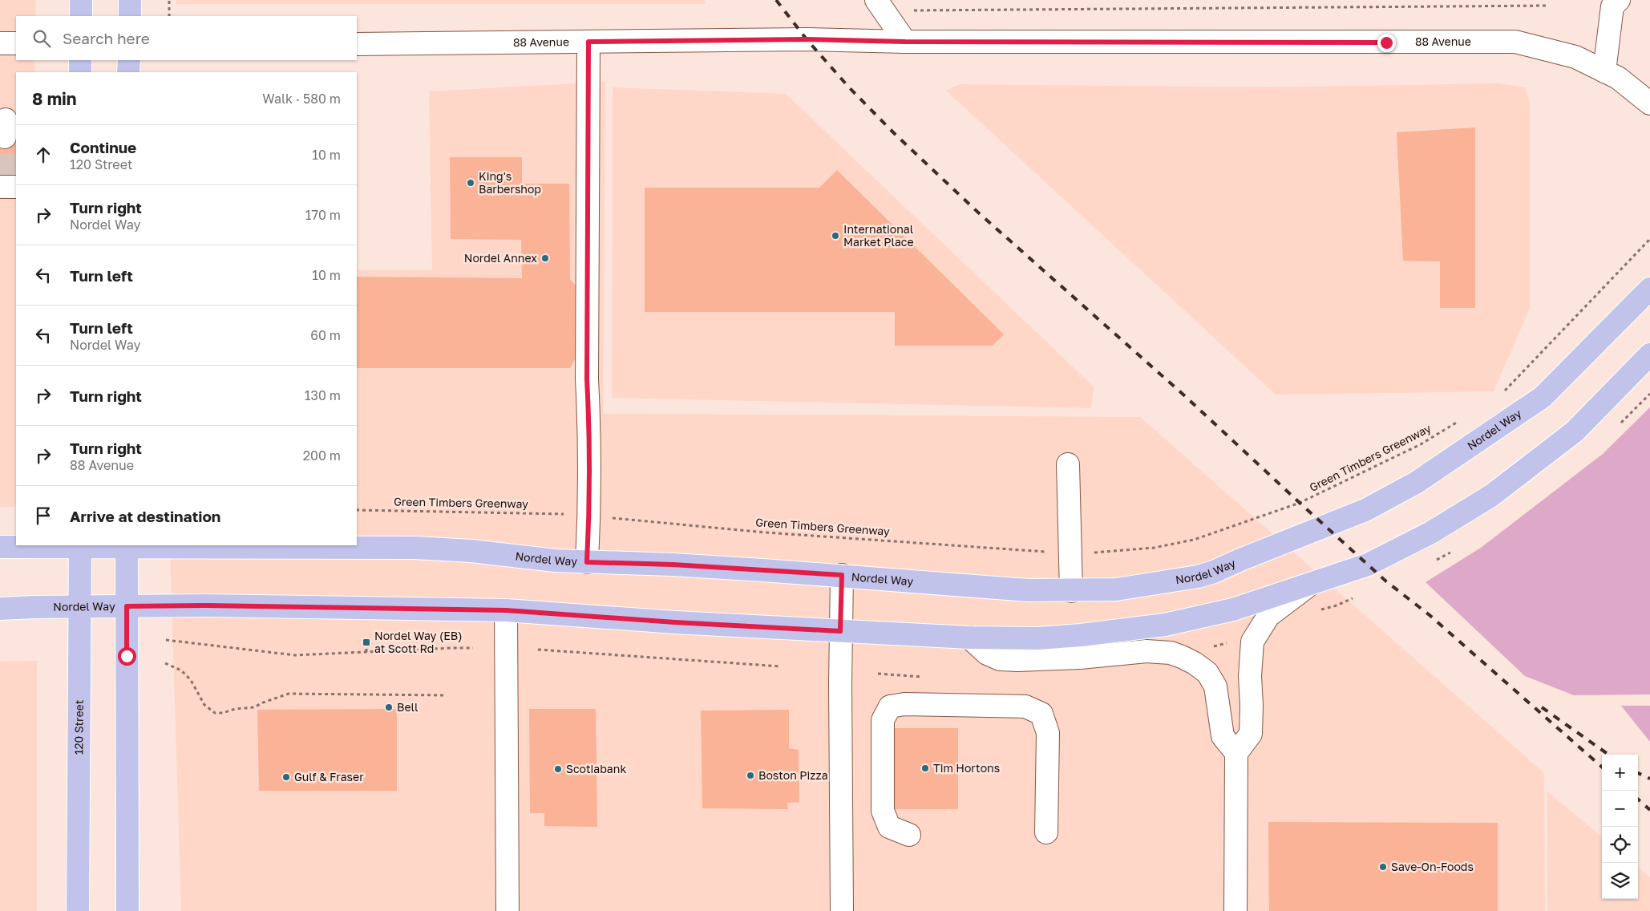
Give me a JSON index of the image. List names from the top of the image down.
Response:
{
  "streets": {
    "main road": ["Nordel Way", "120 Street"],
    "street": ["88 Avenue"],
    "path": ["Green Timbers Greenway"]
  },
  "crossings": [
    ["Nordel Way", "120 Street"]
  ],
  "places": {
    "other": [
      "King's Barbershop",
      "International Market Place",
      "Nordel Annex",
      "Bell",
      "Tim Hortons",
      "Scotiabank",
      "Boston Pizza",
      "Gulf & Fraser",
      "Save-On-Foods"
    ],
    "transit": ["Nordel Way (EB) at Scott Rd"]
  },
  "page": {
    "search": "Search here",
    "heading": ["8 min", "Walk · 580 m"],
    "list": [
      ["Continue", "120 Street", "10 m"],
      ["Turn right", "Nordel Way", "170 m"],
      ["Turn left", "10 m"],
      ["Turn left", "Nordel Way", "60 m"],
      ["Turn right", "130 m"],
      ["Turn right", "88 Avenue", "200 m"],
      "Arrive at destination"
    ],
    "map_buttons": ["+", "−"]
  }
}
